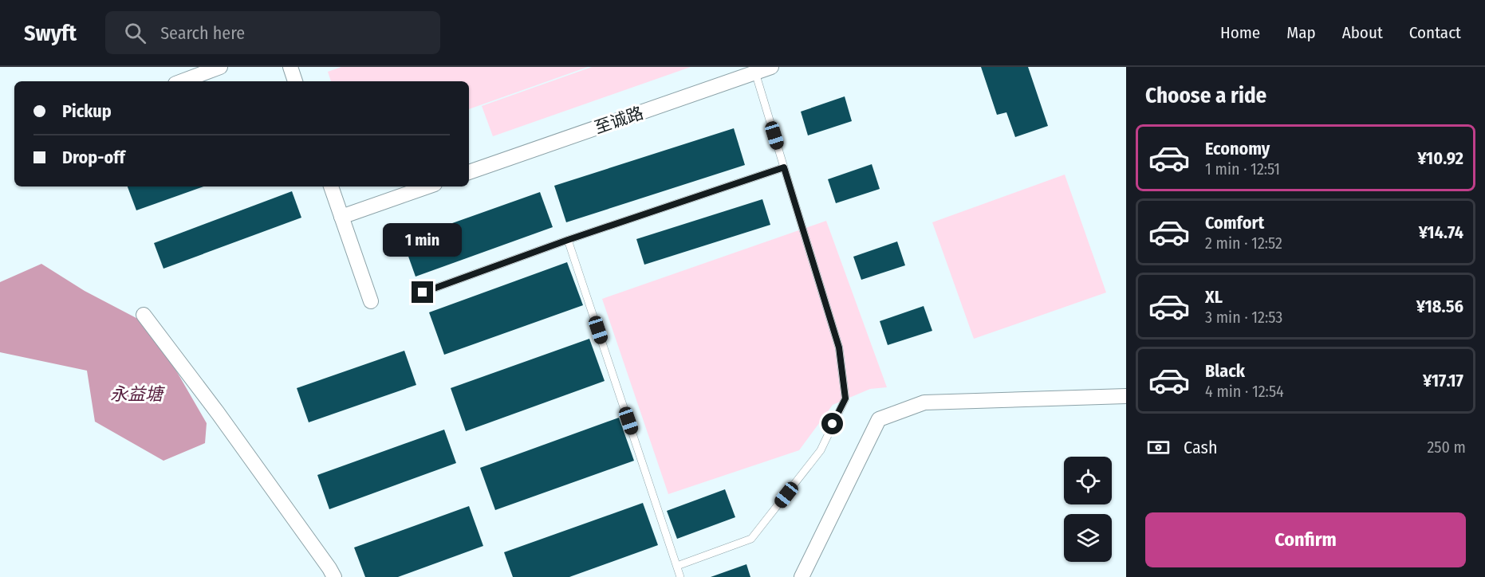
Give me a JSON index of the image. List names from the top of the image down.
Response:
{
  "streets": {
    "street": ["至诚路"]
  },
  "water": ["永益塘"],
  "page": {
    "header": "Swyft",
    "search": "Search here",
    "nav": [
      "Home",
      "Map",
      "About",
      "Contact"
    ],
    "heading": "Choose a ride",
    "banner": ["Pickup", "Drop-off"],
    "list": [
      {
        "name": "Economy",
        "note": "1 min · 12:51",
        "value": "¥10.92"
      },
      {
        "name": "Comfort",
        "note": "2 min · 12:52",
        "value": "¥14.74"
      },
      {
        "name": "XL",
        "note": "3 min · 12:53",
        "value": "¥18.56"
      },
      {
        "name": "Black",
        "note": "4 min · 12:54",
        "value": "¥17.17"
      }
    ],
    "bubble": "1 min",
    "pay": ["Cash", "250 m"],
    "buttons": "Confirm"
  }
}
